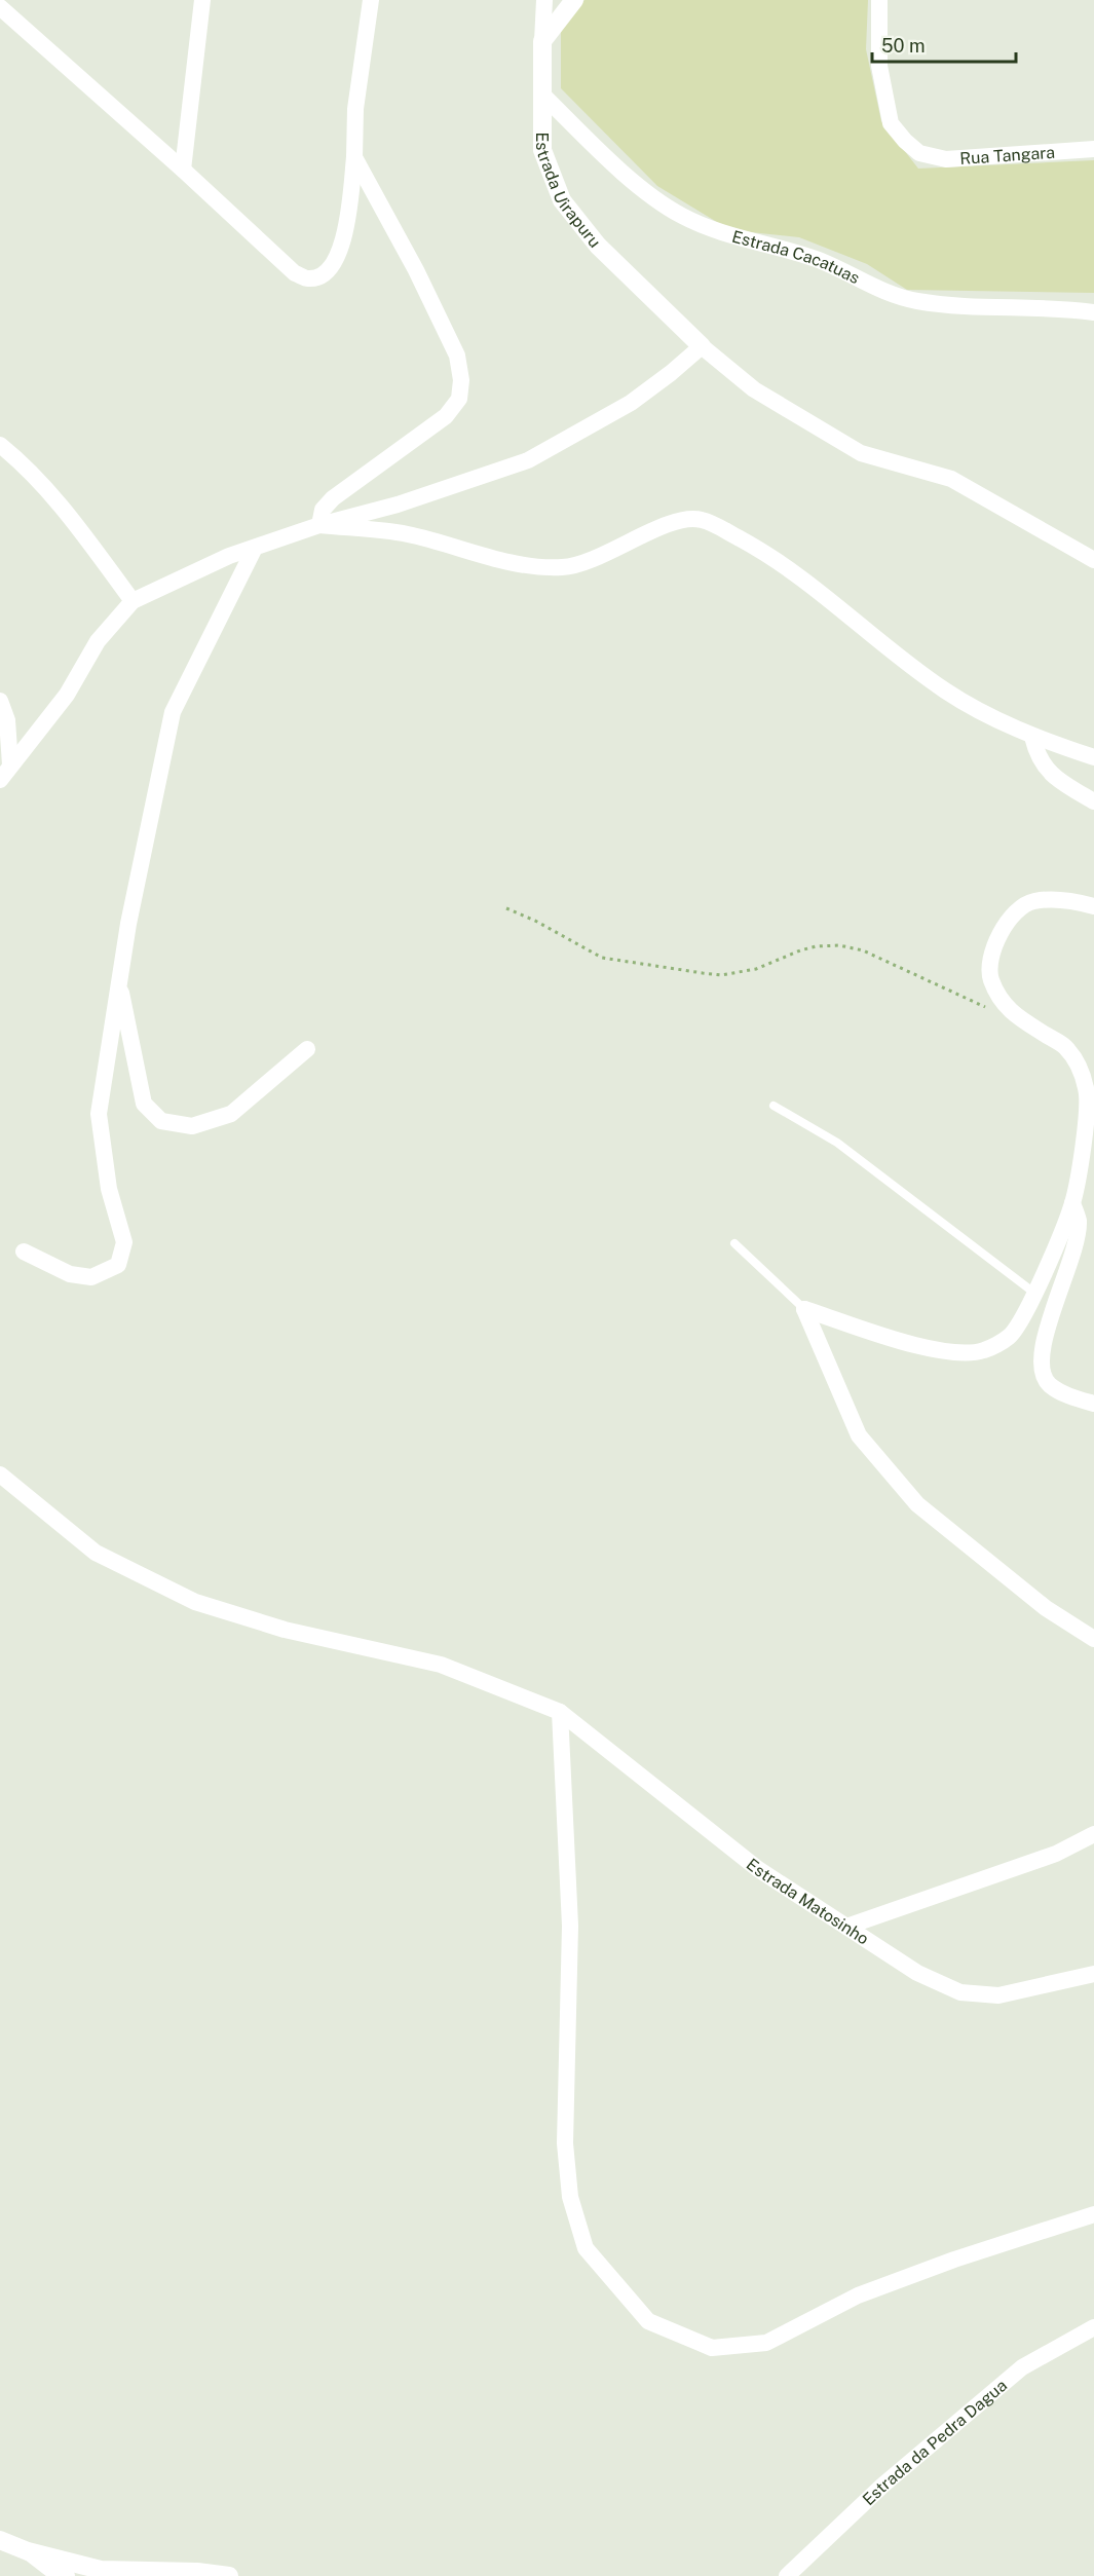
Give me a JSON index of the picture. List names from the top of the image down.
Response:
{
  "streets": {
    "street": [
      "Rua Tangara",
      "Estrada Uirapuru",
      "Estrada Cacatuas",
      "Estrada Matosinho",
      "Estrada da Pedra Dagua"
    ]
  },
  "crossings": [
    ["Estrada Uirapuru", "Estrada Cacatuas"]
  ],
  "scale_bar": "50 m"
}
